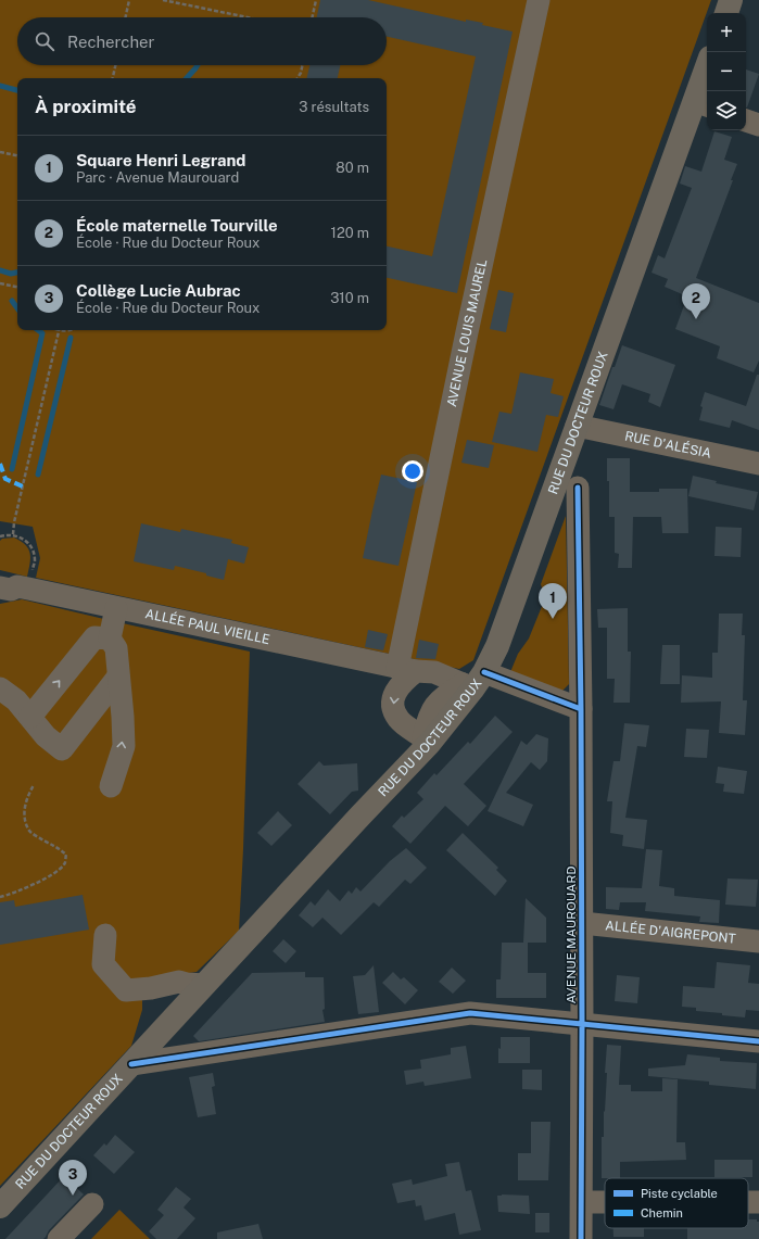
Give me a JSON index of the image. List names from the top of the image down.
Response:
{
  "streets": {
    "main road": ["RUE DU DOCTEUR ROUX"],
    "street": [
      "AVENUE LOUIS MAUREL",
      "RUE D'ALÉSIA",
      "ALLÉE PAUL VIEILLE",
      "ALLÉE D'AIGREPONT",
      "AVENUE MAUROUARD"
    ]
  },
  "crossings": [
    ["AVENUE LOUIS MAUREL", "ALLÉE PAUL VIEILLE"],
    ["RUE DU DOCTEUR ROUX", "RUE D'ALÉSIA"],
    ["RUE DU DOCTEUR ROUX", "ALLÉE PAUL VIEILLE"],
    ["ALLÉE D'AIGREPONT", "AVENUE MAUROUARD"]
  ],
  "legend": ["Piste cyclable", "Chemin"],
  "page": {
    "map_buttons": ["+", "−"],
    "search": "Rechercher",
    "heading": ["À proximité", "3 résultats"],
    "list": [
      {
        "mark": "1",
        "name": "Square Henri Legrand",
        "note": "Parc · Avenue Maurouard",
        "value": "80 m"
      },
      {
        "mark": "2",
        "name": "École maternelle Tourville",
        "note": "École · Rue du Docteur Roux",
        "value": "120 m"
      },
      {
        "mark": "3",
        "name": "Collège Lucie Aubrac",
        "note": "École · Rue du Docteur Roux",
        "value": "310 m"
      }
    ],
    "pins": ["2", "1", "3"]
  }
}
